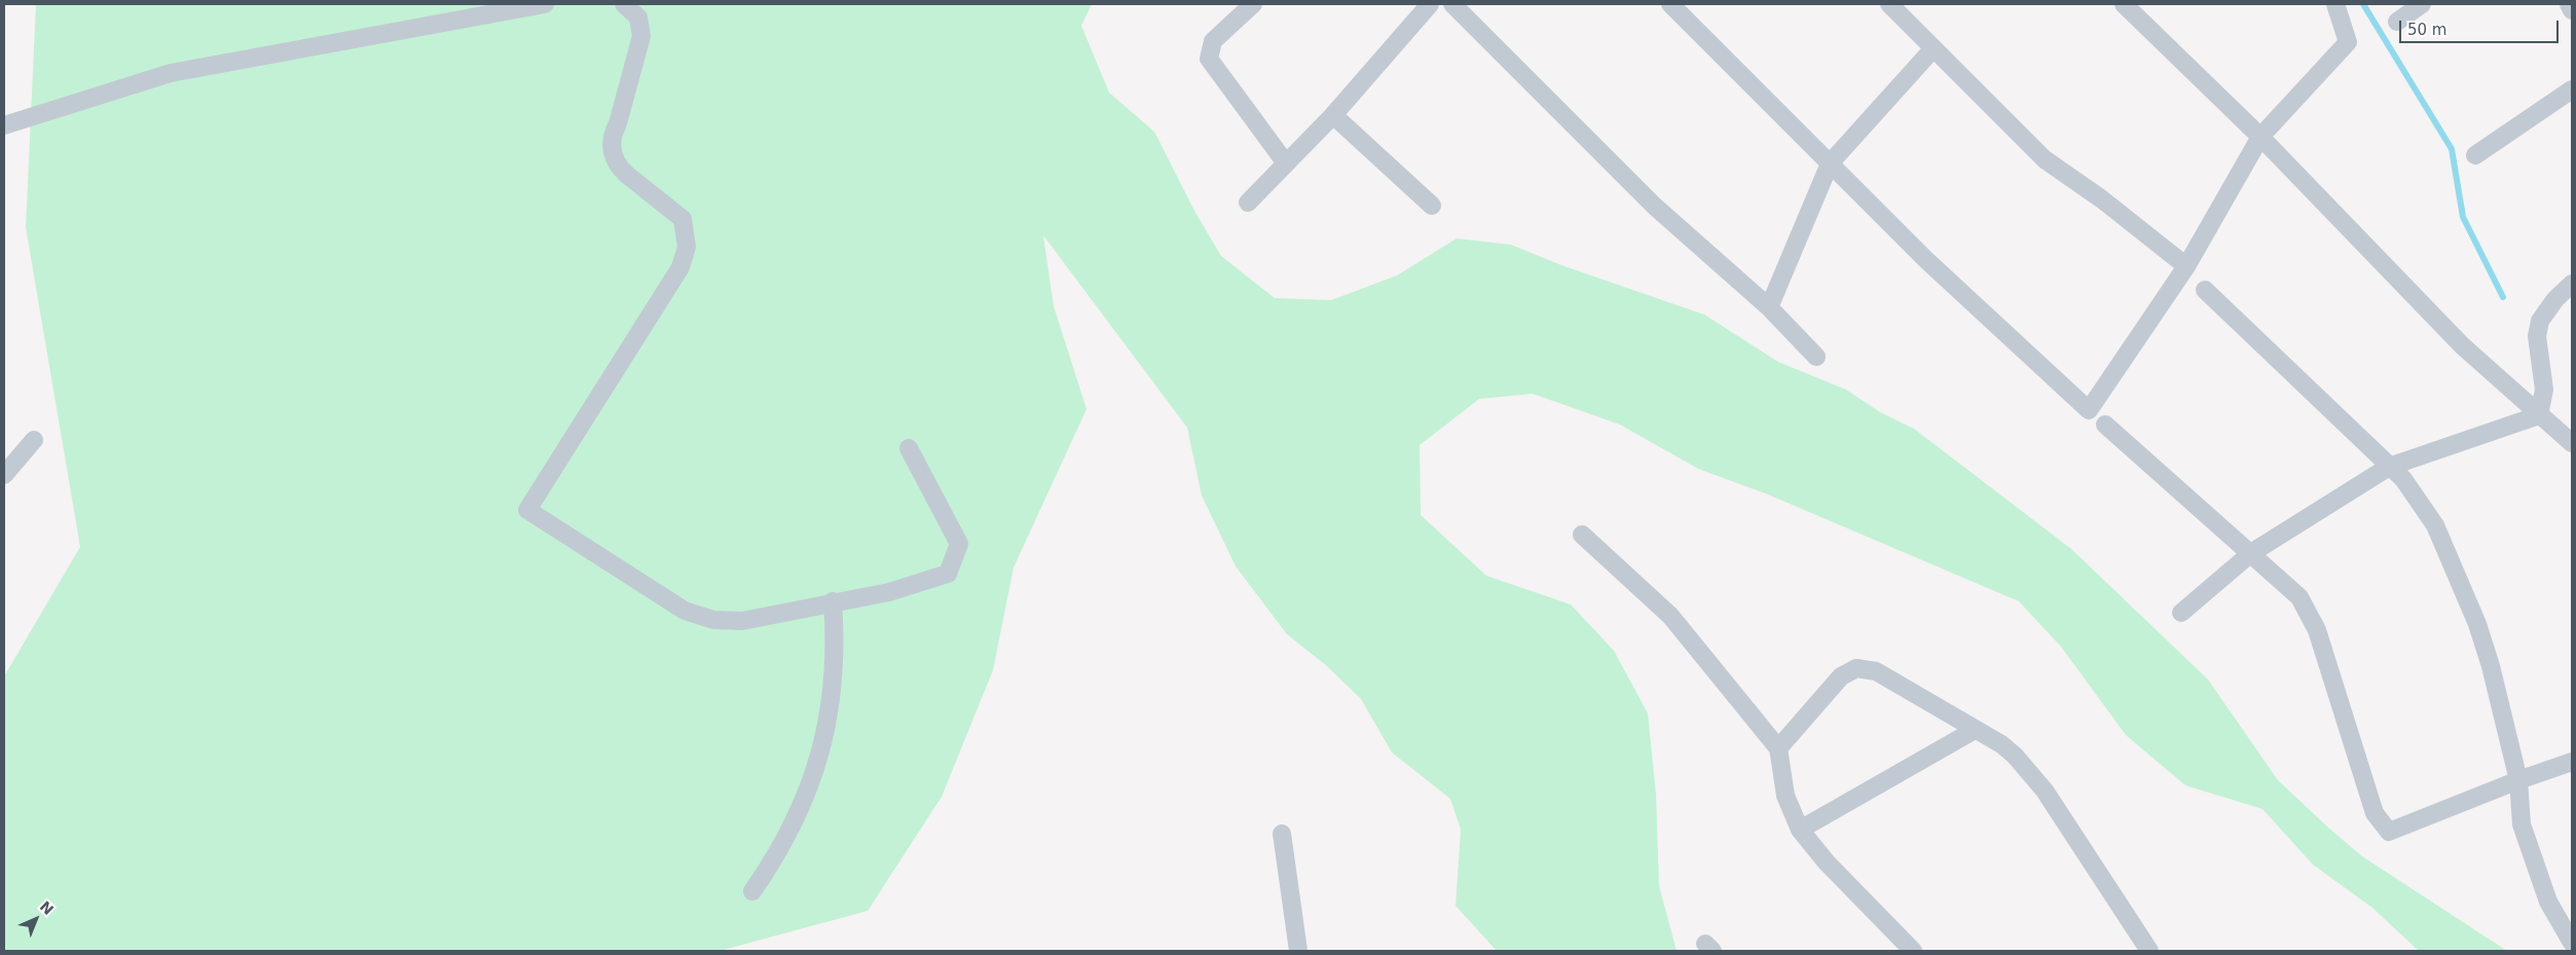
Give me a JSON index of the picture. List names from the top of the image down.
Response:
{
  "scale_bar": "50 m",
  "north": "top right"
}
